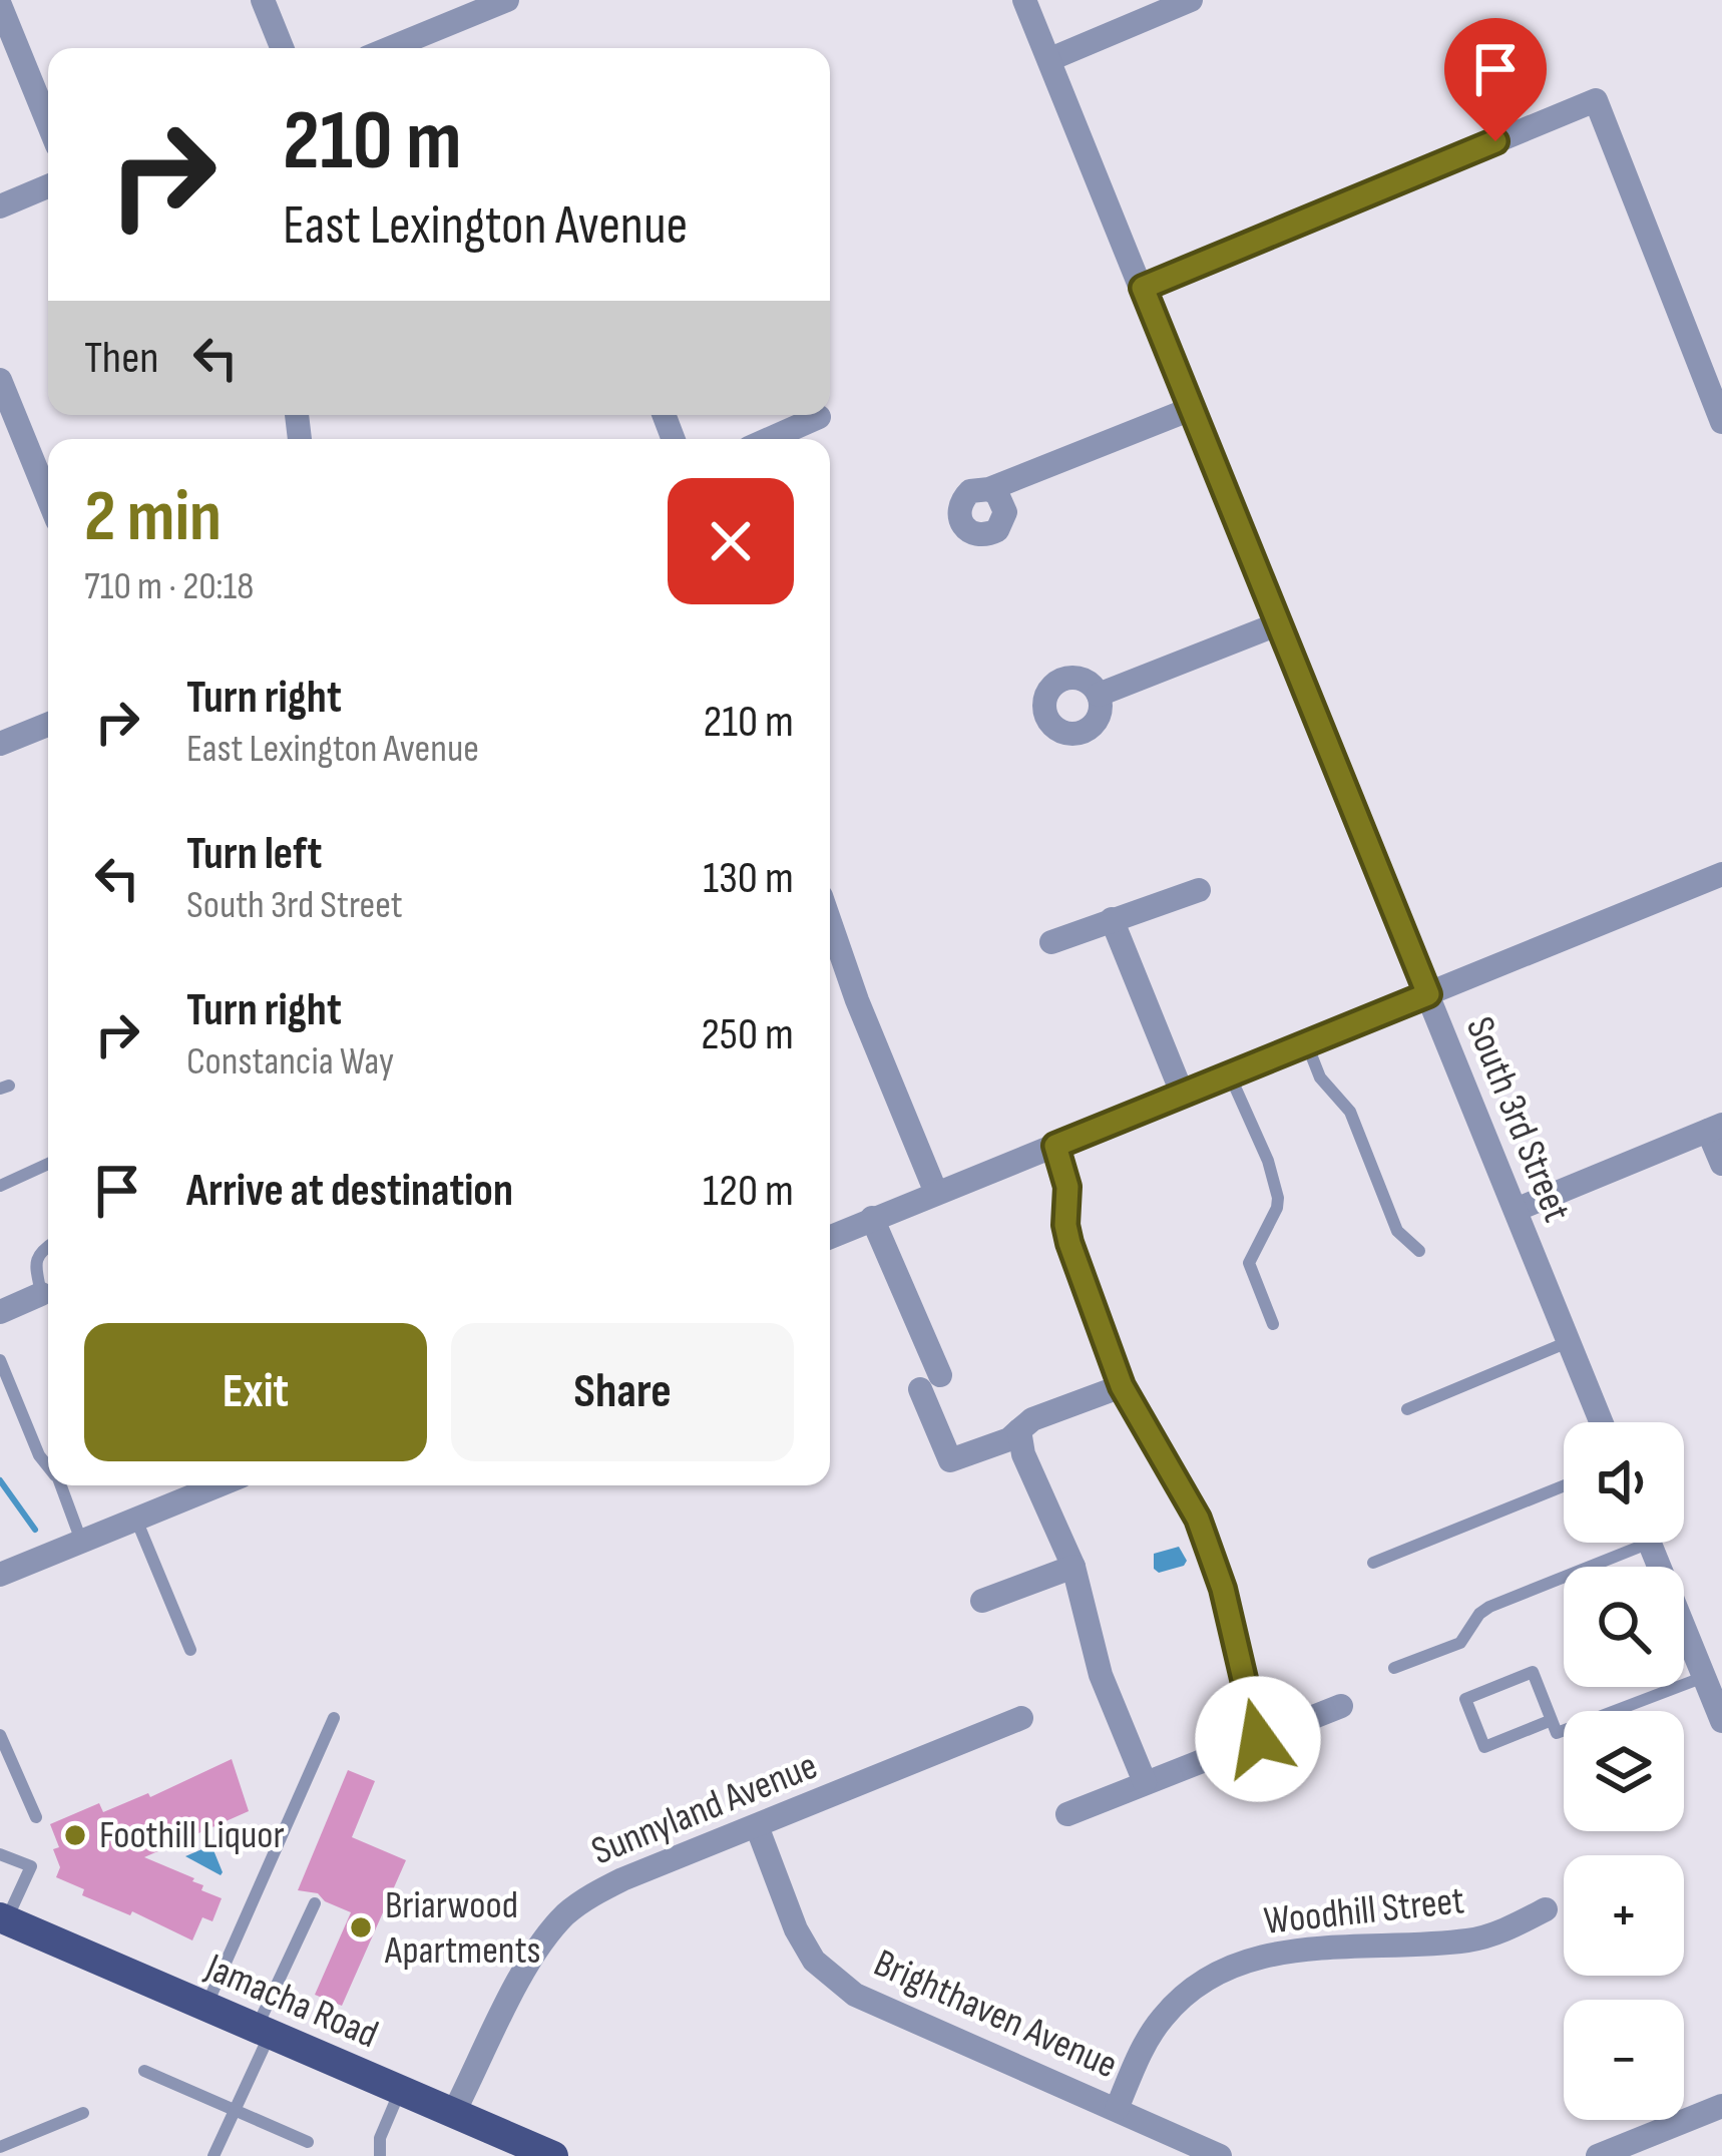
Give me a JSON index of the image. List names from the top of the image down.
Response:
{
  "streets": {
    "main road": ["Jamacha Road"],
    "street": [
      "South 3rd Street",
      "Sunnyland Avenue",
      "Woodhill Street",
      "Brighthaven Avenue"
    ]
  },
  "crossings": [
    ["Sunnyland Avenue", "Jamacha Road"],
    ["Sunnyland Avenue", "Brighthaven Avenue"],
    ["Woodhill Street", "Brighthaven Avenue"]
  ],
  "places": ["Foothill Liquor", "Briarwood Apartments"],
  "page": {
    "turn": ["210 m", "East Lexington Avenue"],
    "then": "Then",
    "heading": ["2 min", "710 m · 20:18"],
    "list": [
      {
        "name": "Turn right",
        "note": "East Lexington Avenue",
        "value": "210 m"
      },
      {
        "name": "Turn left",
        "note": "South 3rd Street",
        "value": "130 m"
      },
      {
        "name": "Turn right",
        "note": "Constancia Way",
        "value": "250 m"
      },
      {
        "name": "Arrive at destination",
        "value": "120 m"
      }
    ],
    "buttons": ["Exit", "Share"],
    "map_buttons": ["+", "−"]
  }
}
